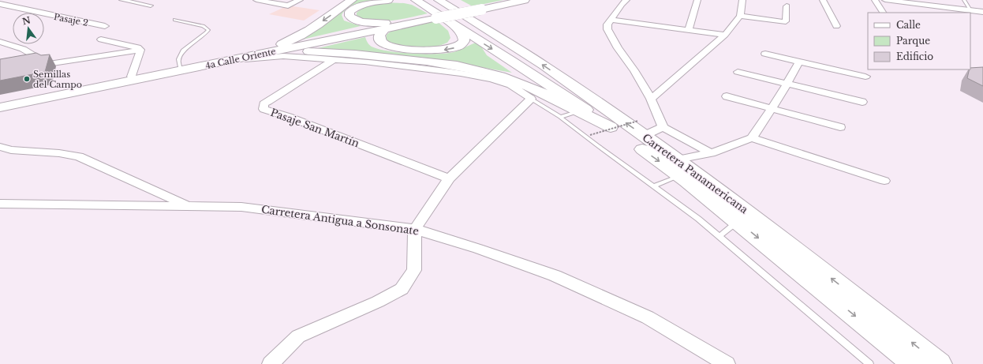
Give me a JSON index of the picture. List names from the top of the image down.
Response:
{
  "streets": {
    "highway": ["4a Calle Oriente", "Carretera Panamericana"],
    "street": ["Pasaje 2", "Pasaje San Martín", "Carretera Antigua a Sonsonate"]
  },
  "crossings": [
    ["4a Calle Oriente", "Carretera Panamericana"]
  ],
  "places": ["Semillas del Campo"],
  "legend": ["Calle", "Parque", "Edificio"],
  "north": "top"
}
